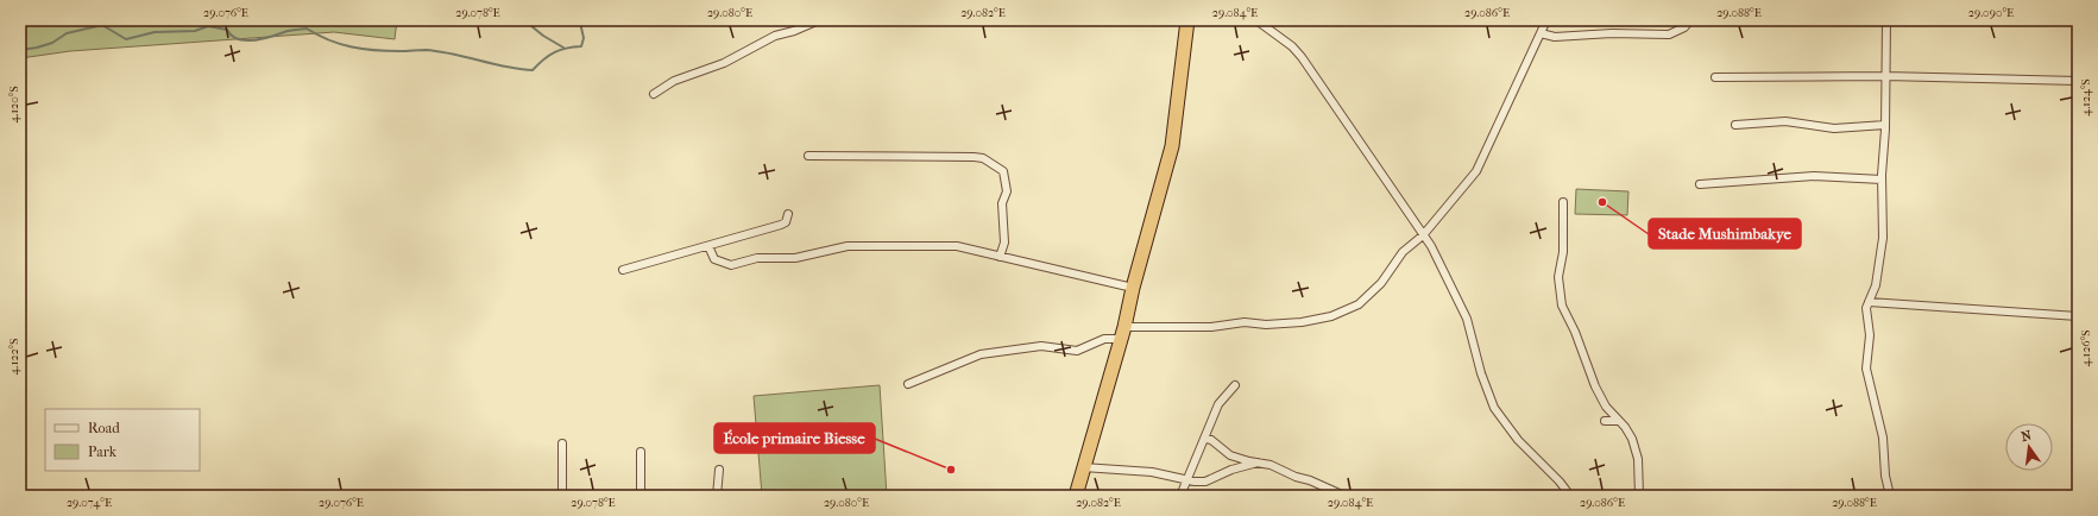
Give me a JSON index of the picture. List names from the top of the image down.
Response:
{
  "places": ["Stade Mushimbakye", "École primaire Biesse"],
  "legend": ["Road", "Park"],
  "north": "top",
  "coordinates": [
    "29.076°E",
    "29.078°E",
    "29.080°E",
    "29.082°E",
    "29.084°E",
    "29.086°E",
    "29.088°E",
    "29.090°E",
    "4.124°S",
    "4.120°S",
    "4.126°S",
    "4.122°S",
    "29.074°E"
  ]
}
